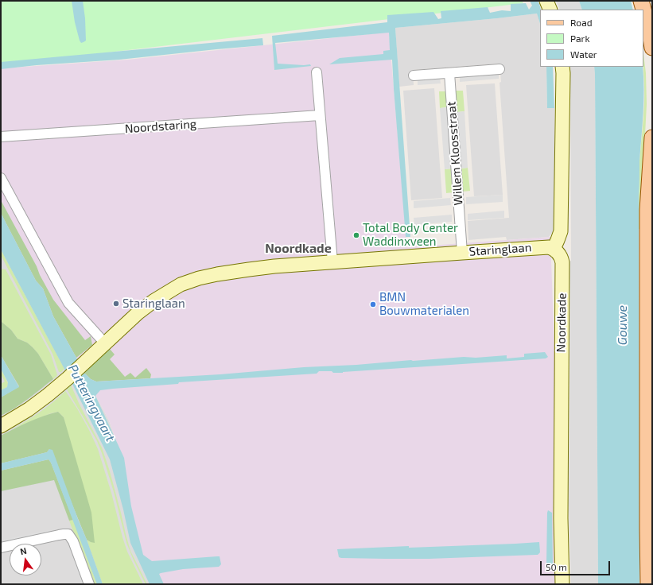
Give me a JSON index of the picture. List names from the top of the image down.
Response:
{
  "streets": {
    "street": [
      "Noordstaring",
      "Willem Kloosstraat",
      "Staringlaan",
      "Noordkade"
    ]
  },
  "crossings": [
    ["Willem Kloosstraat", "Staringlaan"],
    ["Staringlaan", "Noordkade"]
  ],
  "districts": ["Noordkade"],
  "water": ["Gouwe", "Putteringvaart"],
  "places": ["Total Body Center Waddinxveen", "Staringlaan", "BMN Bouwmaterialen"],
  "legend": ["Road", "Park", "Water"],
  "scale_bar": "50 m",
  "north": "top"
}
